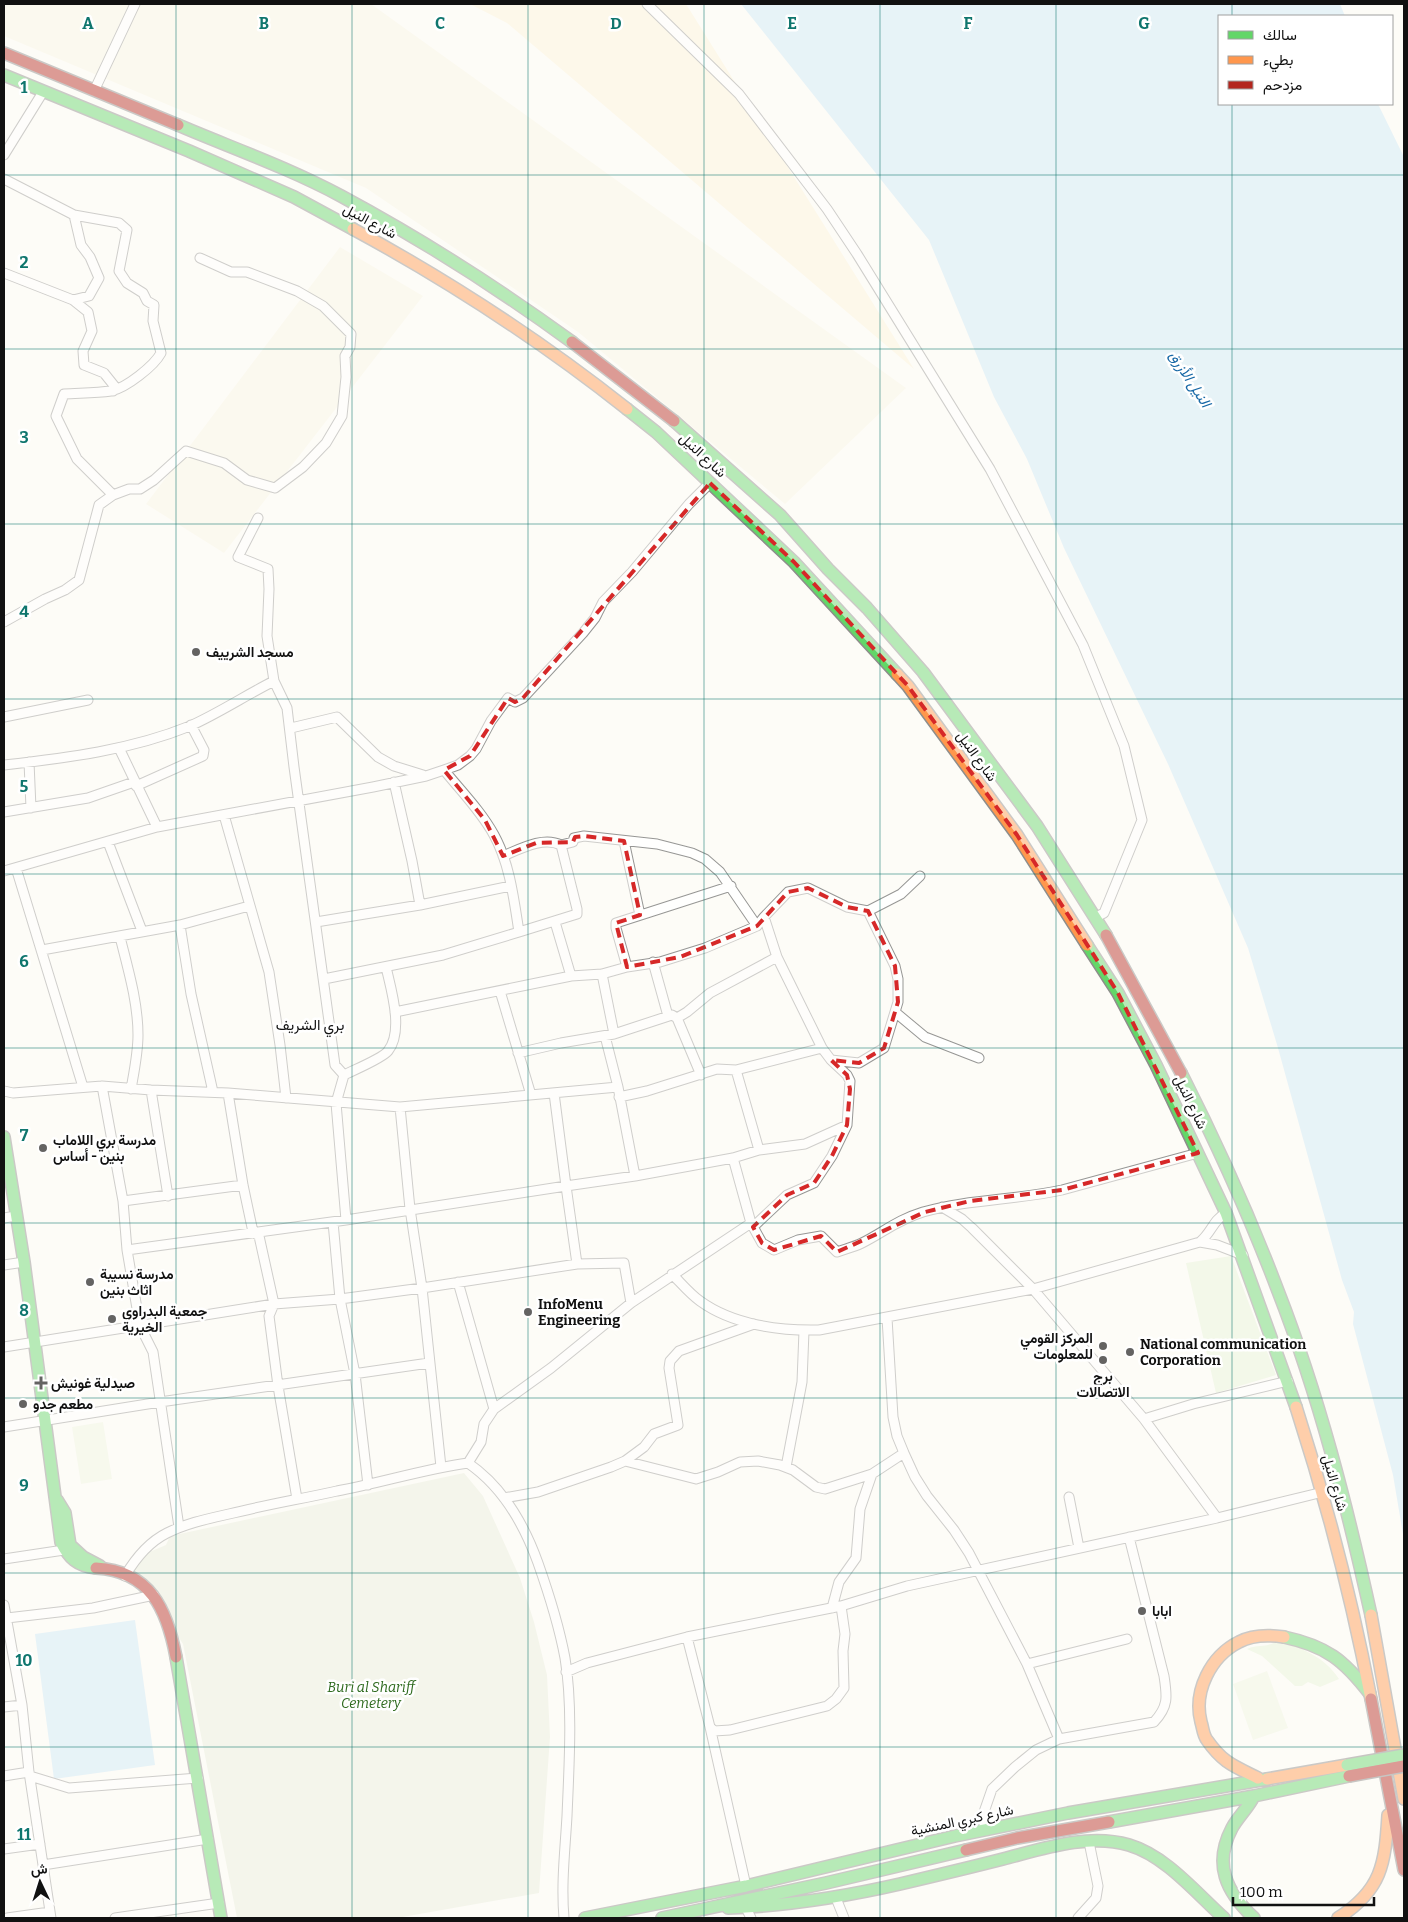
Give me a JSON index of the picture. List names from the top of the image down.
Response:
{
  "streets": {
    "main road": ["شارع النيل", "شارع كبري المنشية"]
  },
  "districts": ["بري الشريف"],
  "water": ["النيل الأزرق"],
  "parks": ["Buri al Shariff Cemetery"],
  "places": {
    "other": [
      "مسجد الشرييف",
      "مدرسة بري اللاماب بنين - أساس",
      "مدرسة نسيبة اثاث بنين",
      "InfoMenu Engineering",
      "جمعية البدراوي الخيرية",
      "المركز القومي للمعلومات",
      "National communication Corporation",
      "برج الاتصالات",
      "مطعم جدو",
      "ابابا"
    ],
    "health": ["صيدلية غونيش"]
  },
  "legend": ["سالك", "بطيء", "مزدحم"],
  "scale_bar": "100 m",
  "north": "top",
  "grid": {
    "columns": [
      "A",
      "B",
      "C",
      "D",
      "E",
      "F",
      "G"
    ],
    "rows": [
      "1",
      "2",
      "3",
      "4",
      "5",
      "6",
      "7",
      "8",
      "9",
      "10",
      "11"
    ]
  }
}
